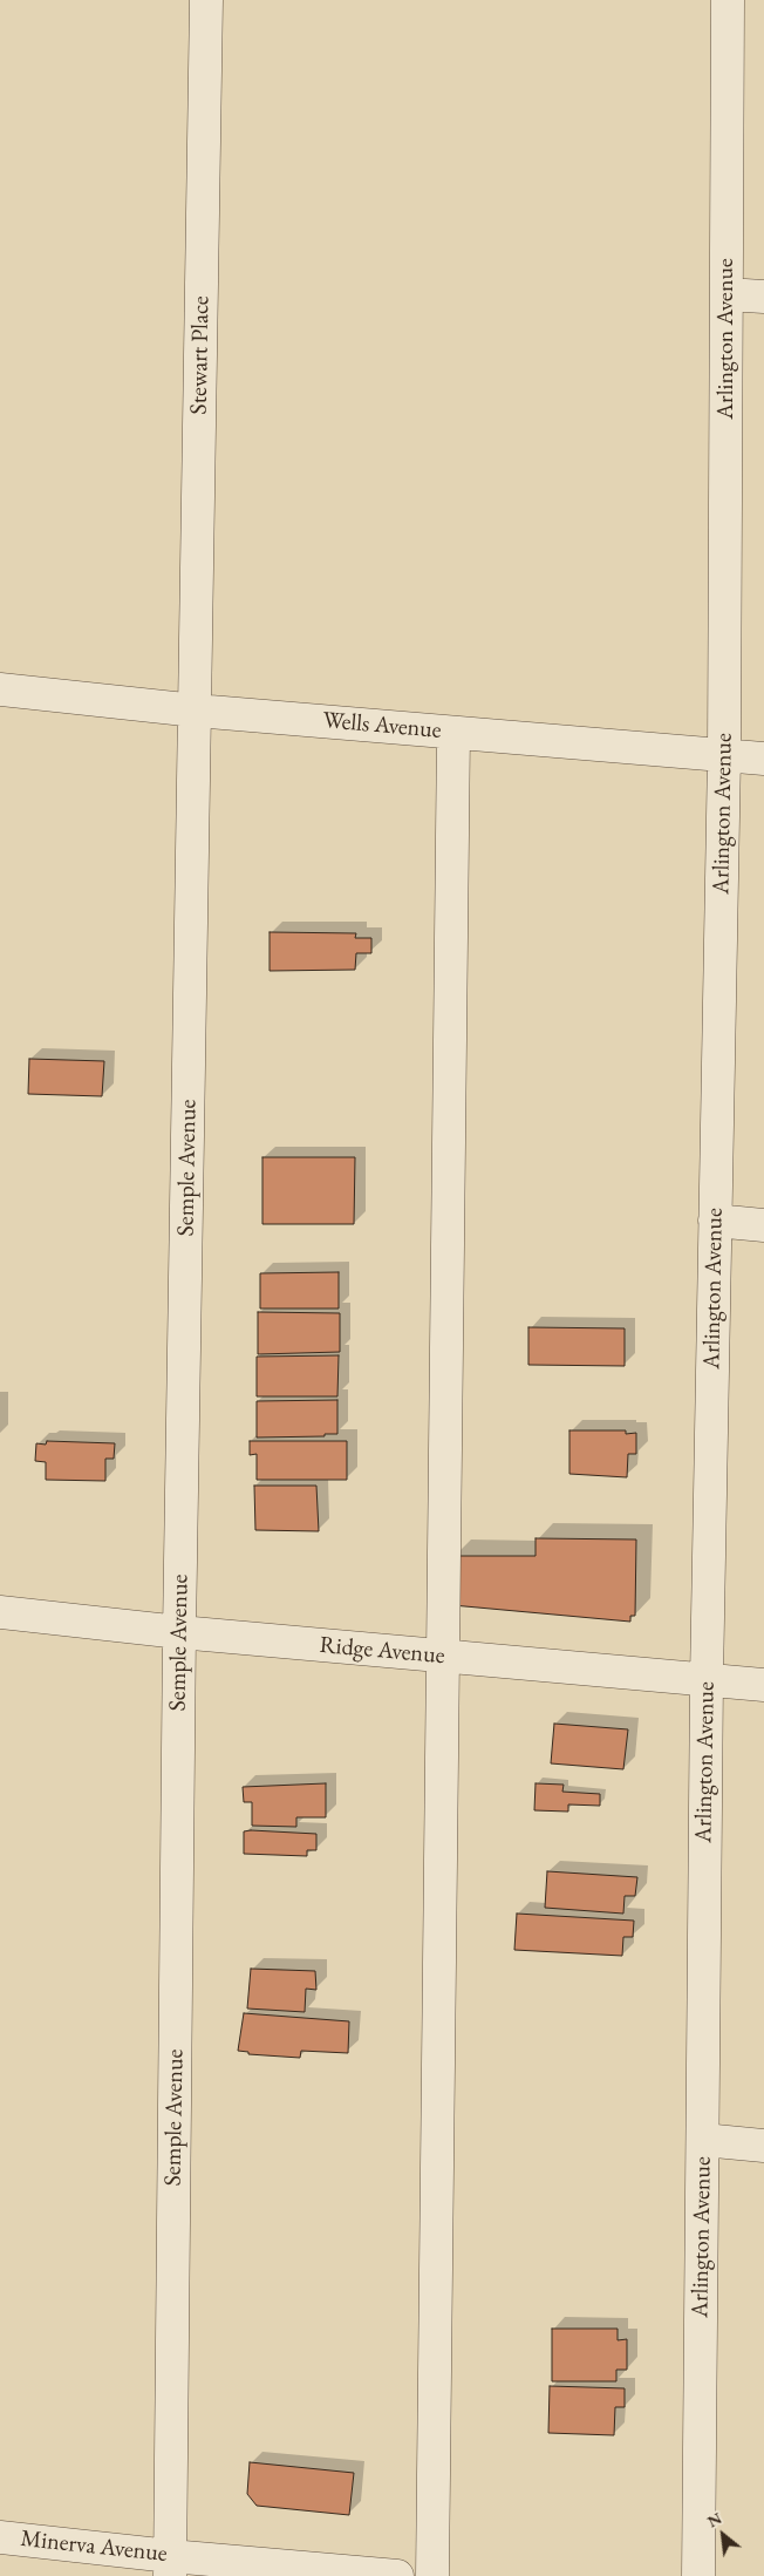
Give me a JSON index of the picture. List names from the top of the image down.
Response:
{
  "streets": {
    "street": [
      "Arlington Avenue",
      "Stewart Place",
      "Wells Avenue",
      "Semple Avenue",
      "Ridge Avenue",
      "Minerva Avenue"
    ]
  },
  "crossings": [
    ["Arlington Avenue", "Wells Avenue"],
    ["Arlington Avenue", "Ridge Avenue"],
    ["Stewart Place", "Wells Avenue"],
    ["Stewart Place", "Semple Avenue"],
    ["Wells Avenue", "Semple Avenue"],
    ["Semple Avenue", "Ridge Avenue"],
    ["Semple Avenue", "Minerva Avenue"]
  ],
  "north": "top left"
}
